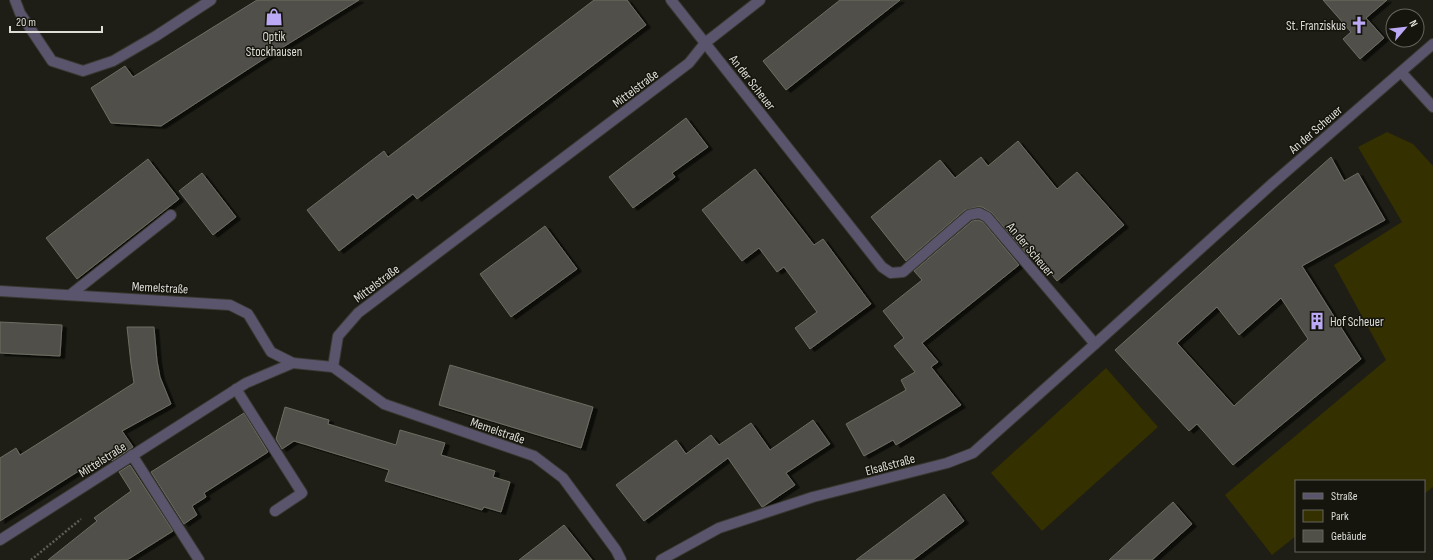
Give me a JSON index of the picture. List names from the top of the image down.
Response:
{
  "streets": {
    "street": [
      "An der Scheuer",
      "Mittelstraße",
      "Memelstraße",
      "Elsaßstraße"
    ]
  },
  "crossings": [
    ["An der Scheuer", "Mittelstraße"],
    ["An der Scheuer", "Elsaßstraße"],
    ["Mittelstraße", "Memelstraße"]
  ],
  "places": {
    "shop": ["Optik Stockhausen"],
    "church": ["St. Franziskus"],
    "building": ["Hof Scheuer"]
  },
  "legend": ["Straße", "Park", "Gebäude"],
  "scale_bar": "20 m",
  "north": "top right"
}
